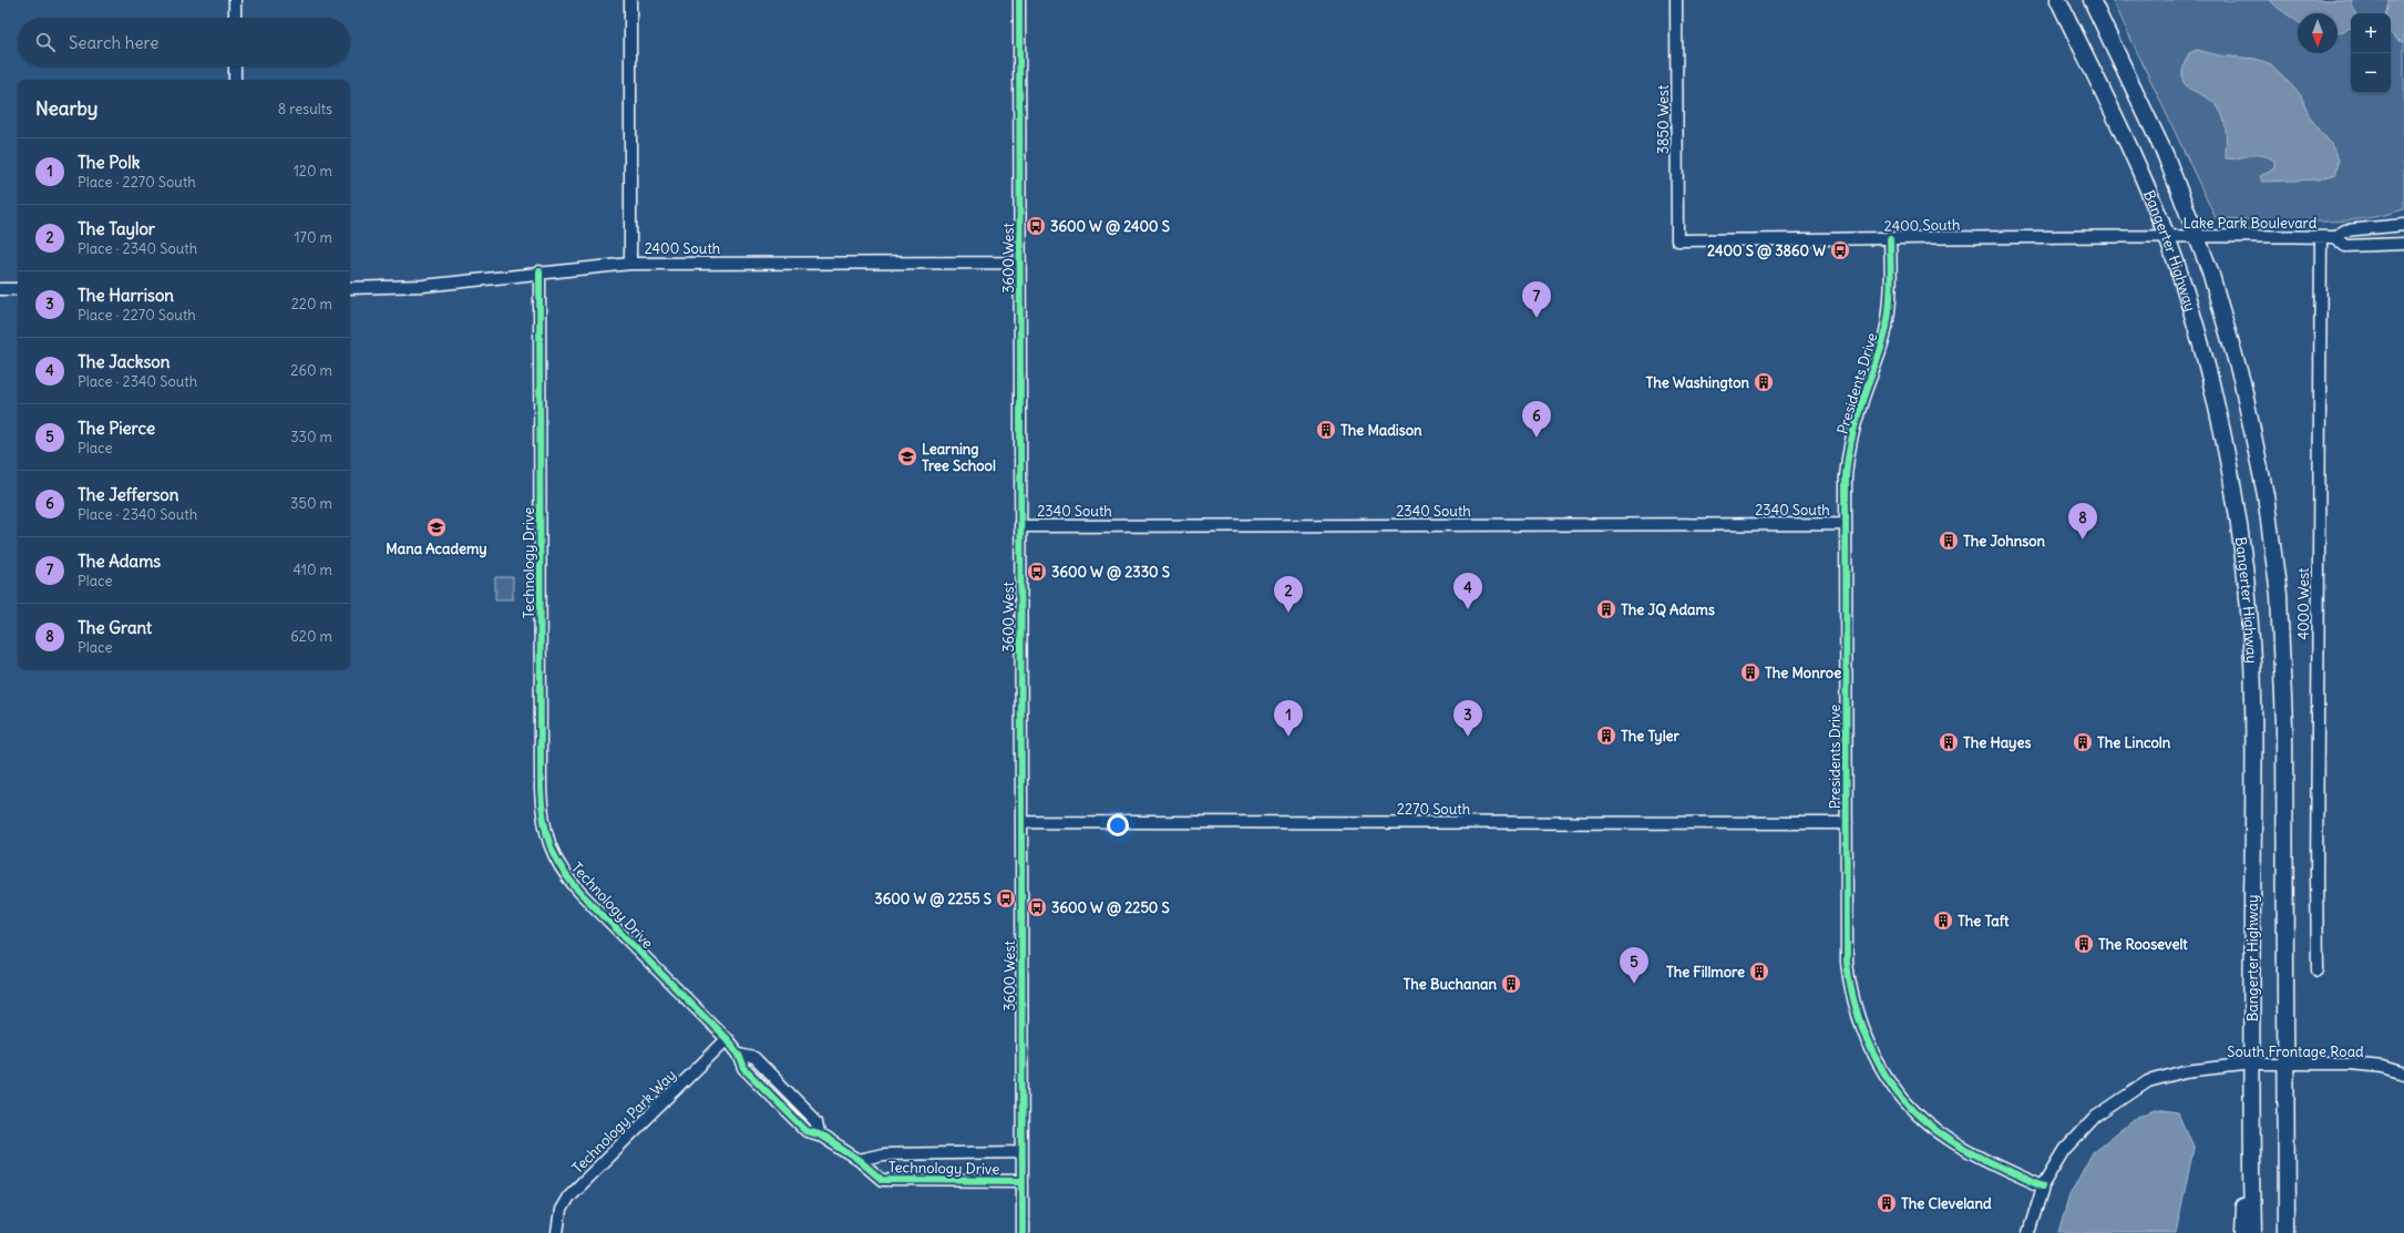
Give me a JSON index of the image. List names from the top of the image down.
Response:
{
  "streets": {
    "highway": ["Bangerter Highway"],
    "street": [
      "3850 West",
      "Lake Park Boulevard",
      "2400 South",
      "3600 West",
      "Presidents Drive",
      "2340 South",
      "Technology Drive",
      "4000 West",
      "2270 South",
      "South Frontage Road",
      "Technology Park Way"
    ]
  },
  "crossings": [
    ["3850 West", "2400 South"],
    ["Lake Park Boulevard", "2400 South"],
    ["Lake Park Boulevard", "Bangerter Highway"],
    ["Lake Park Boulevard", "4000 West"],
    ["2400 South", "Bangerter Highway"],
    ["2400 South", "3600 West"],
    ["2400 South", "Presidents Drive"],
    ["2400 South", "Technology Drive"],
    ["Bangerter Highway", "South Frontage Road"],
    ["3600 West", "2340 South"],
    ["3600 West", "Technology Drive"],
    ["3600 West", "2270 South"],
    ["Presidents Drive", "2340 South"],
    ["Presidents Drive", "2270 South"],
    ["Presidents Drive", "South Frontage Road"],
    ["Technology Drive", "Technology Park Way"]
  ],
  "places": {
    "bus stop": [
      "3600 W @ 2400 S",
      "2400 S @ 3860 W",
      "3600 W @ 2330 S",
      "3600 W @ 2255 S",
      "3600 W @ 2250 S"
    ],
    "building": [
      "The Washington",
      "The Madison",
      "The Johnson",
      "The JQ Adams",
      "The Monroe",
      "The Tyler",
      "The Hayes",
      "The Lincoln",
      "The Taft",
      "The Roosevelt",
      "The Fillmore",
      "The Buchanan",
      "The Cleveland"
    ],
    "school or university": ["Learning Tree School", "Mana Academy"]
  },
  "north": "bottom",
  "page": {
    "map_buttons": ["+", "−"],
    "search": "Search here",
    "heading": ["Nearby", "8 results"],
    "list": [
      {
        "mark": "1",
        "name": "The Polk",
        "note": "Place · 2270 South",
        "value": "120 m"
      },
      {
        "mark": "2",
        "name": "The Taylor",
        "note": "Place · 2340 South",
        "value": "170 m"
      },
      {
        "mark": "3",
        "name": "The Harrison",
        "note": "Place · 2270 South",
        "value": "220 m"
      },
      {
        "mark": "4",
        "name": "The Jackson",
        "note": "Place · 2340 South",
        "value": "260 m"
      },
      {
        "mark": "5",
        "name": "The Pierce",
        "note": "Place",
        "value": "330 m"
      },
      {
        "mark": "6",
        "name": "The Jefferson",
        "note": "Place · 2340 South",
        "value": "350 m"
      },
      {
        "mark": "7",
        "name": "The Adams",
        "note": "Place",
        "value": "410 m"
      },
      {
        "mark": "8",
        "name": "The Grant",
        "note": "Place",
        "value": "620 m"
      }
    ],
    "pins": [
      "7",
      "6",
      "8",
      "4",
      "2",
      "1",
      "3",
      "5"
    ]
  }
}
